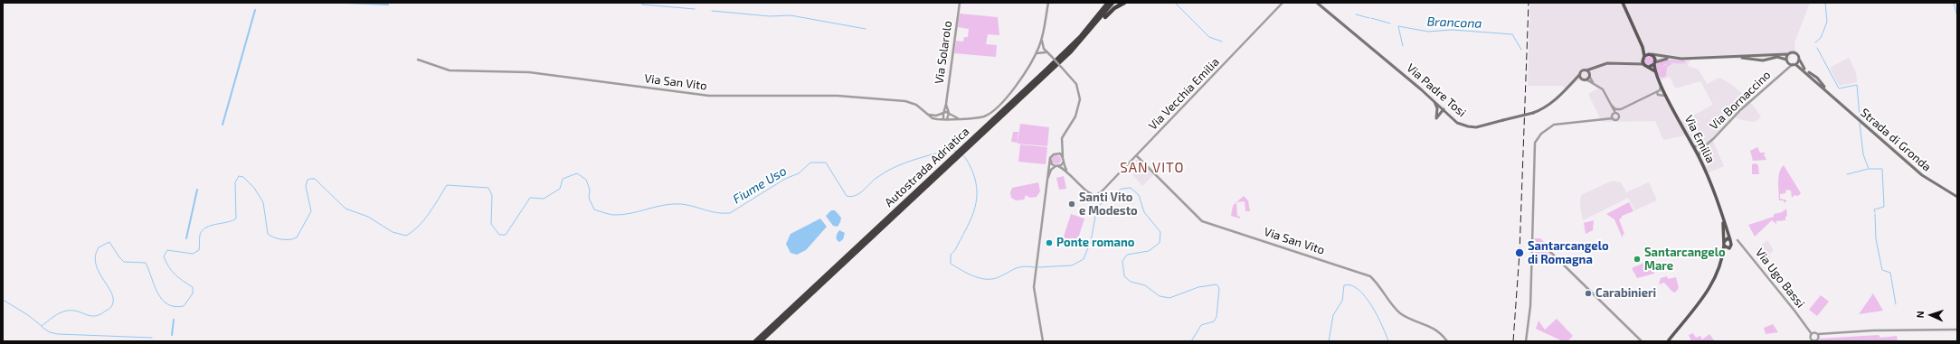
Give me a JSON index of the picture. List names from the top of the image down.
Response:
{
  "streets": {
    "highway": ["Autostrada Adriatica"],
    "main road": ["Via Padre Tosi", "Via Emilia", "Strada di Gronda"],
    "street": [
      "Via Solarolo",
      "Via San Vito",
      "Via Vecchia Emilia",
      "Via Bornaccino",
      "Via Ugo Bassi"
    ]
  },
  "crossings": [
    ["Via Solarolo", "Via San Vito"],
    ["Via San Vito", "Via Vecchia Emilia"],
    ["Via Padre Tosi", "Via Emilia"],
    ["Via Bornaccino", "Via Emilia"],
    ["Via Bornaccino", "Strada di Gronda"]
  ],
  "districts": ["SAN VITO"],
  "water": ["Brancona", "Fiume Uso"],
  "places": [
    "Santi Vito e Modesto",
    "Ponte romano",
    "Santarcangelo di Romagna",
    "Santarcangelo Mare",
    "Carabinieri"
  ],
  "north": "left"
}
